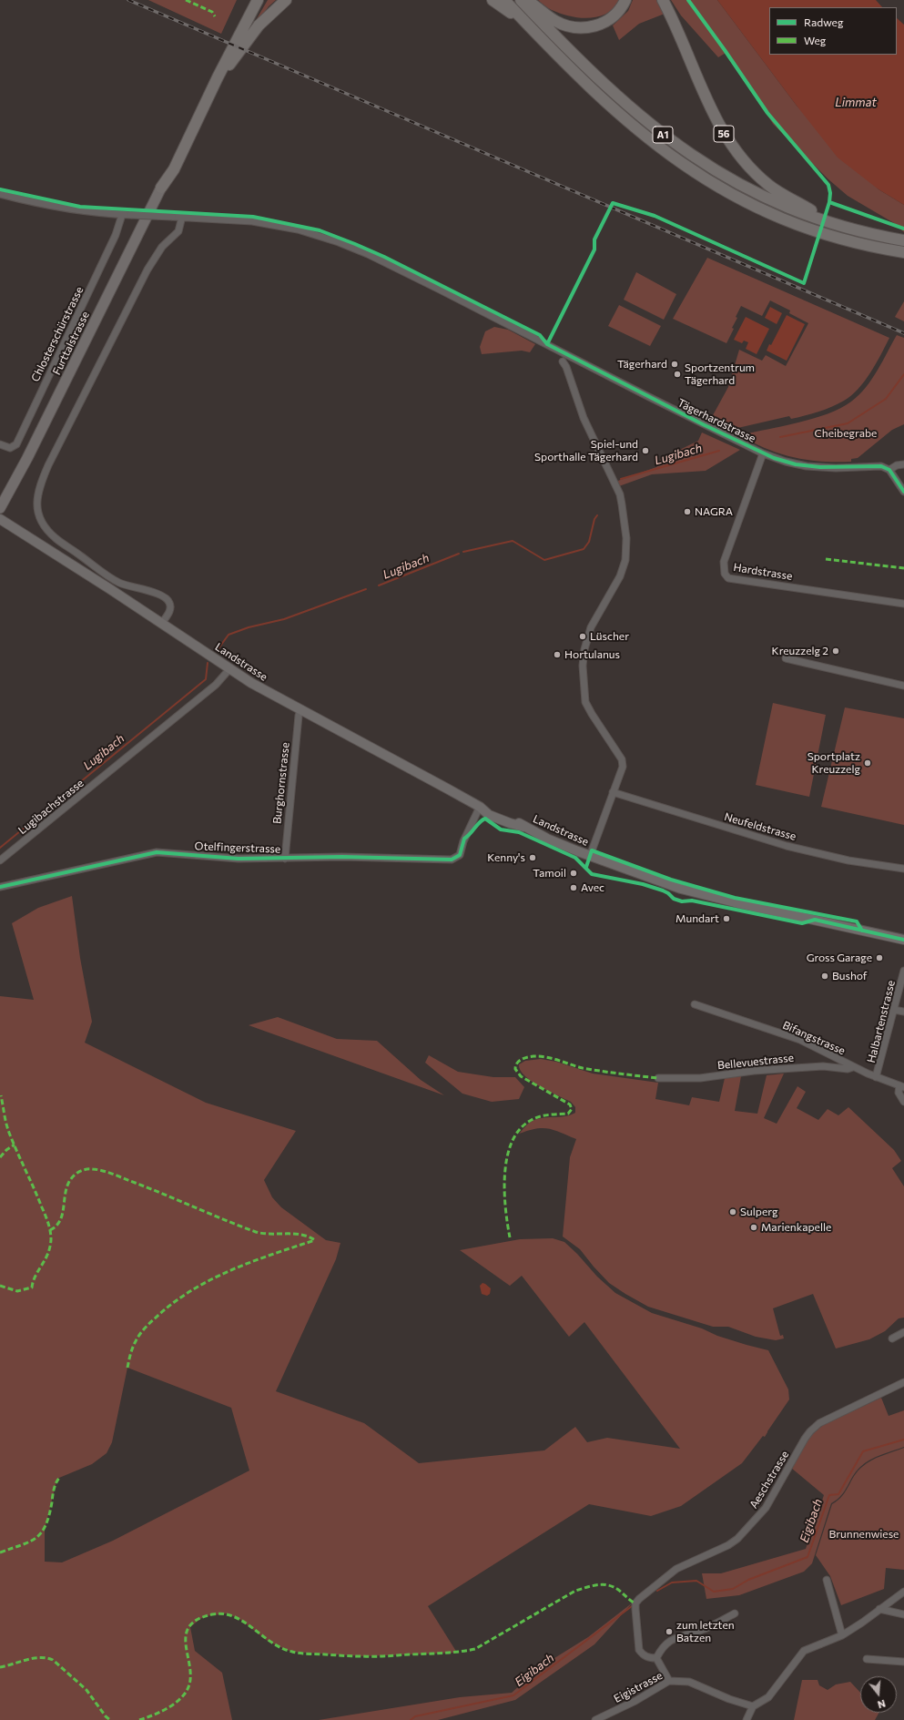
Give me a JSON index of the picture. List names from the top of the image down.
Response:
{
  "streets": {
    "highway": ["56", "A1", "Furttalstrasse"],
    "main road": ["Landstrasse"],
    "street": [
      "Chlosterschürstrasse",
      "Tägerhardstrasse",
      "Hardstrasse",
      "Burghornstrasse",
      "Lugibachstrasse",
      "Neufeldstrasse",
      "Otelfingerstrasse",
      "Halbartenstrasse",
      "Bifangstrasse",
      "Bellevuestrasse",
      "Aeschstrasse",
      "Eigistrasse"
    ]
  },
  "crossings": [
    ["56", "A1"],
    ["Chlosterschürstrasse", "Tägerhardstrasse"],
    ["Tägerhardstrasse", "Hardstrasse"],
    ["Landstrasse", "Burghornstrasse"],
    ["Landstrasse", "Lugibachstrasse"],
    ["Landstrasse", "Otelfingerstrasse"],
    ["Burghornstrasse", "Otelfingerstrasse"],
    ["Halbartenstrasse", "Bifangstrasse"],
    ["Bifangstrasse", "Bellevuestrasse"]
  ],
  "water": ["Limmat", "Lugibach", "Eigibach"],
  "parks": ["Cheibegrabe", "Brunnenwiese"],
  "places": [
    "Tägerhard",
    "Sportzentrum Tägerhard",
    "Spiel-und Sporthalle Tägerhard",
    "NAGRA",
    "Lüscher",
    "Kreuzzelg 2",
    "Hortulanus",
    "Sportplatz Kreuzzelg",
    "Kenny's",
    "Tamoil",
    "Avec",
    "Mundart",
    "Gross Garage",
    "Bushof",
    "Sulperg",
    "Marienkapelle",
    "zum letzten Batzen"
  ],
  "legend": ["Radweg", "Weg"],
  "north": "bottom"
}
